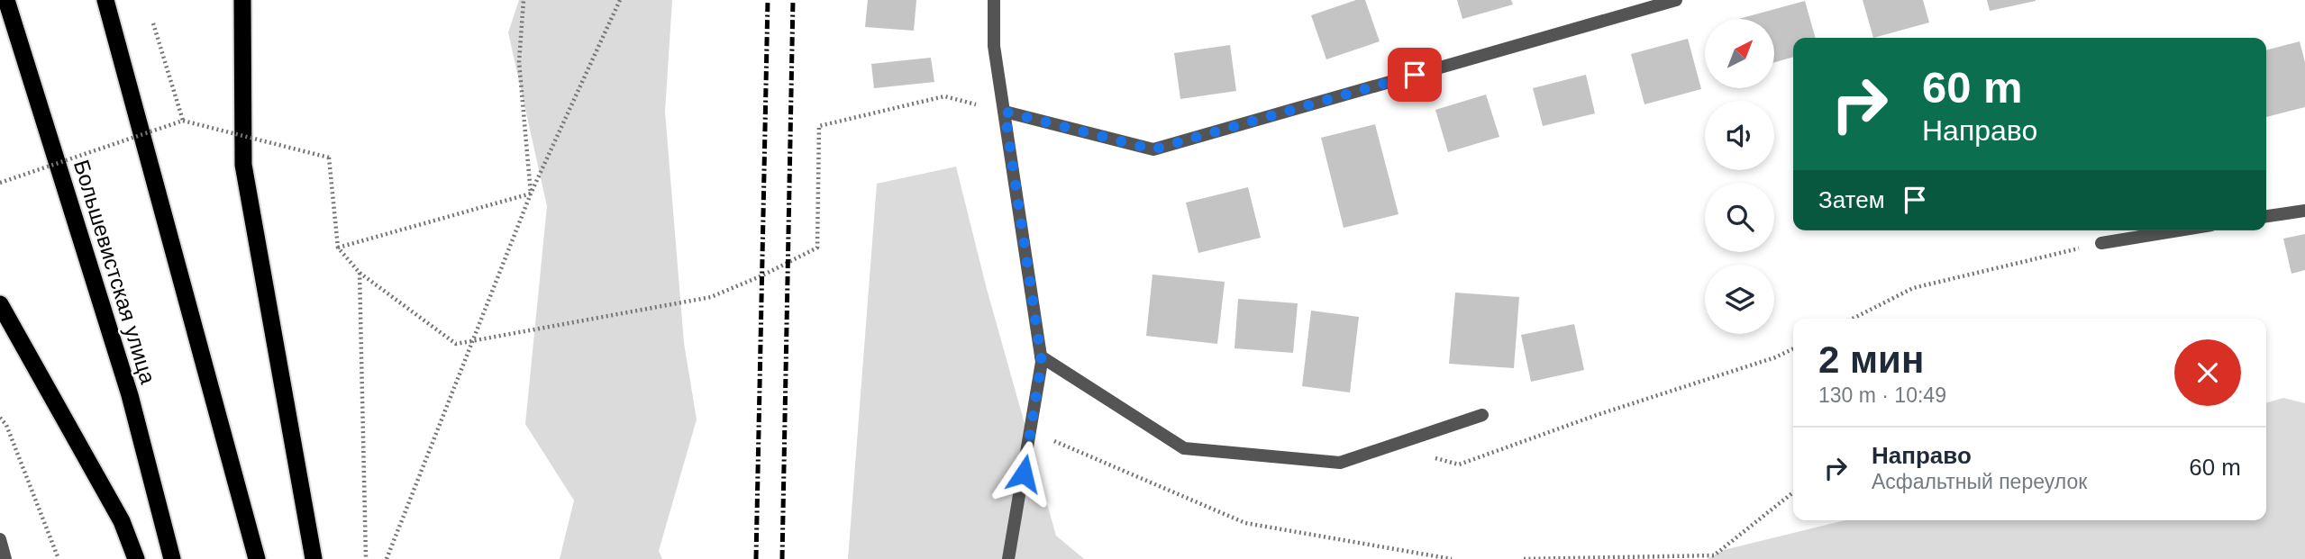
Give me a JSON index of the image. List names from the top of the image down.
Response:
{
  "streets": {
    "highway": ["Большевистская улица"]
  },
  "north": "top right",
  "page": {
    "turn": ["60 m", "Направо"],
    "then": "Затем",
    "heading": ["2 мин", "130 m · 10:49"],
    "list": [
      {
        "name": "Направо",
        "note": "Асфальтный переулок",
        "value": "60 m"
      }
    ]
  }
}
